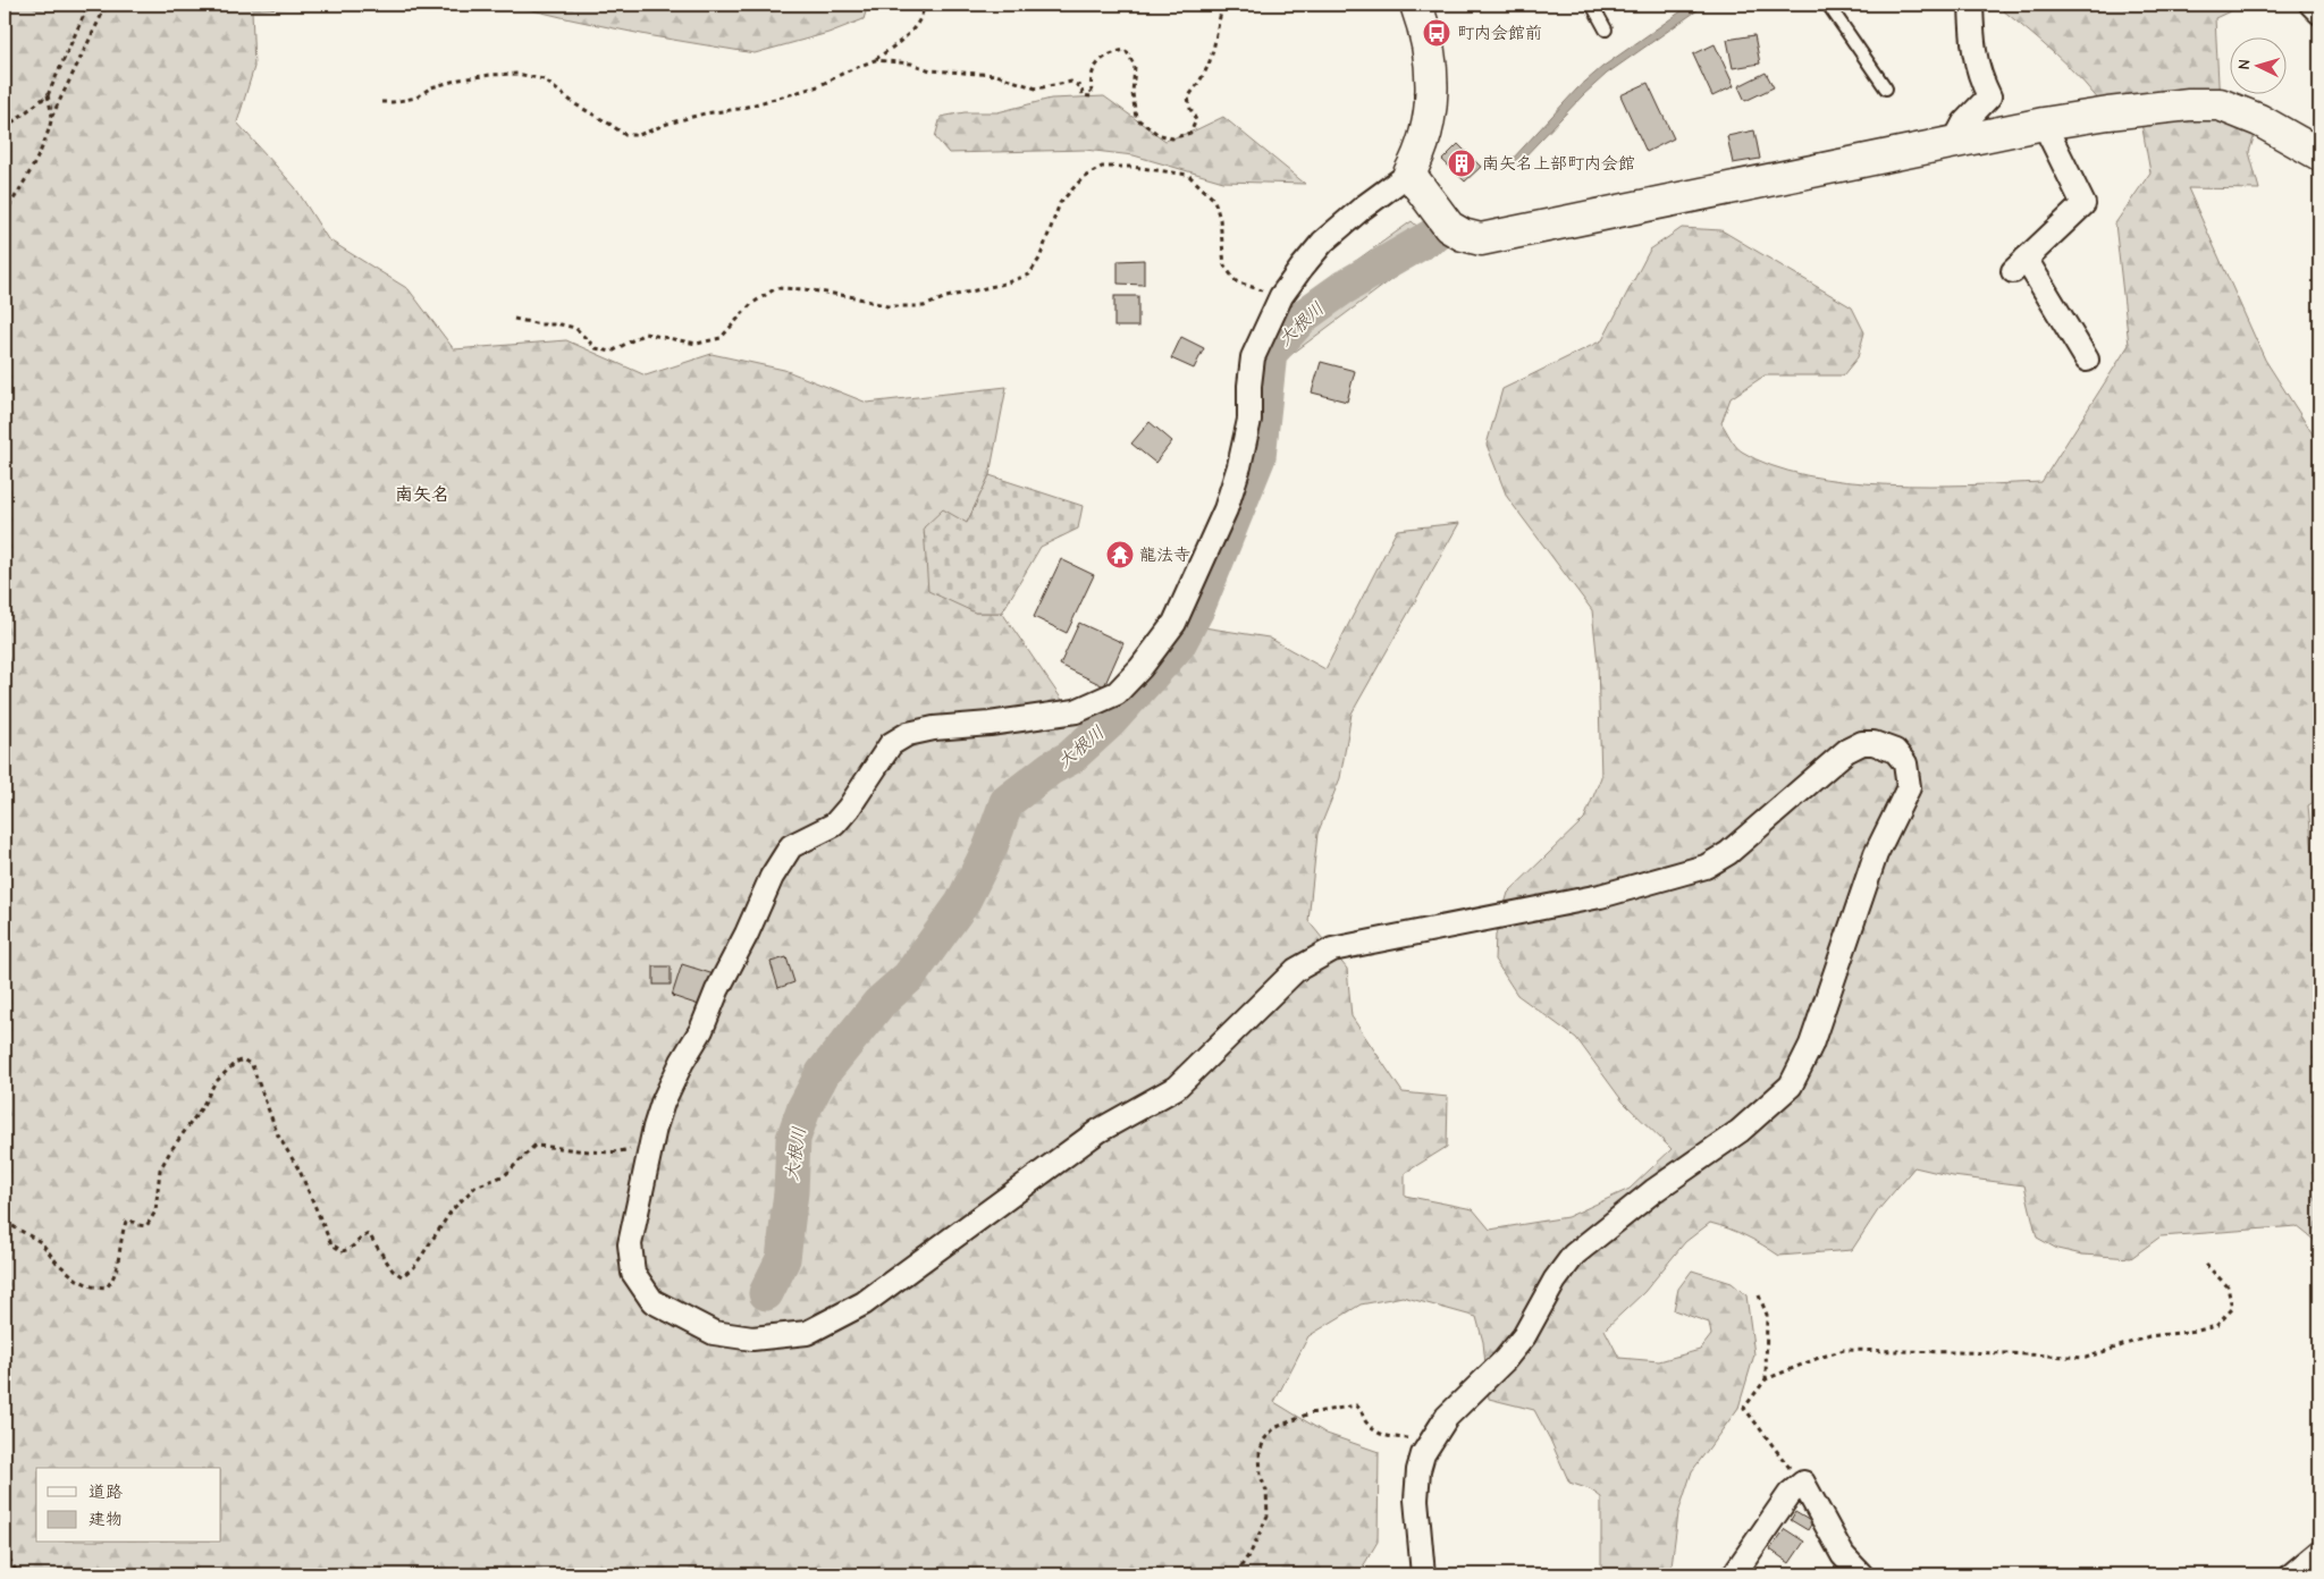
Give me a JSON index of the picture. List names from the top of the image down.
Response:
{
  "districts": ["南矢名"],
  "water": ["大根川"],
  "places": {
    "bus stop": ["町内会館前"],
    "building": ["南矢名上部町内会館"],
    "temple": ["龍法寺"]
  },
  "legend": ["道路", "建物"],
  "north": "left"
}
